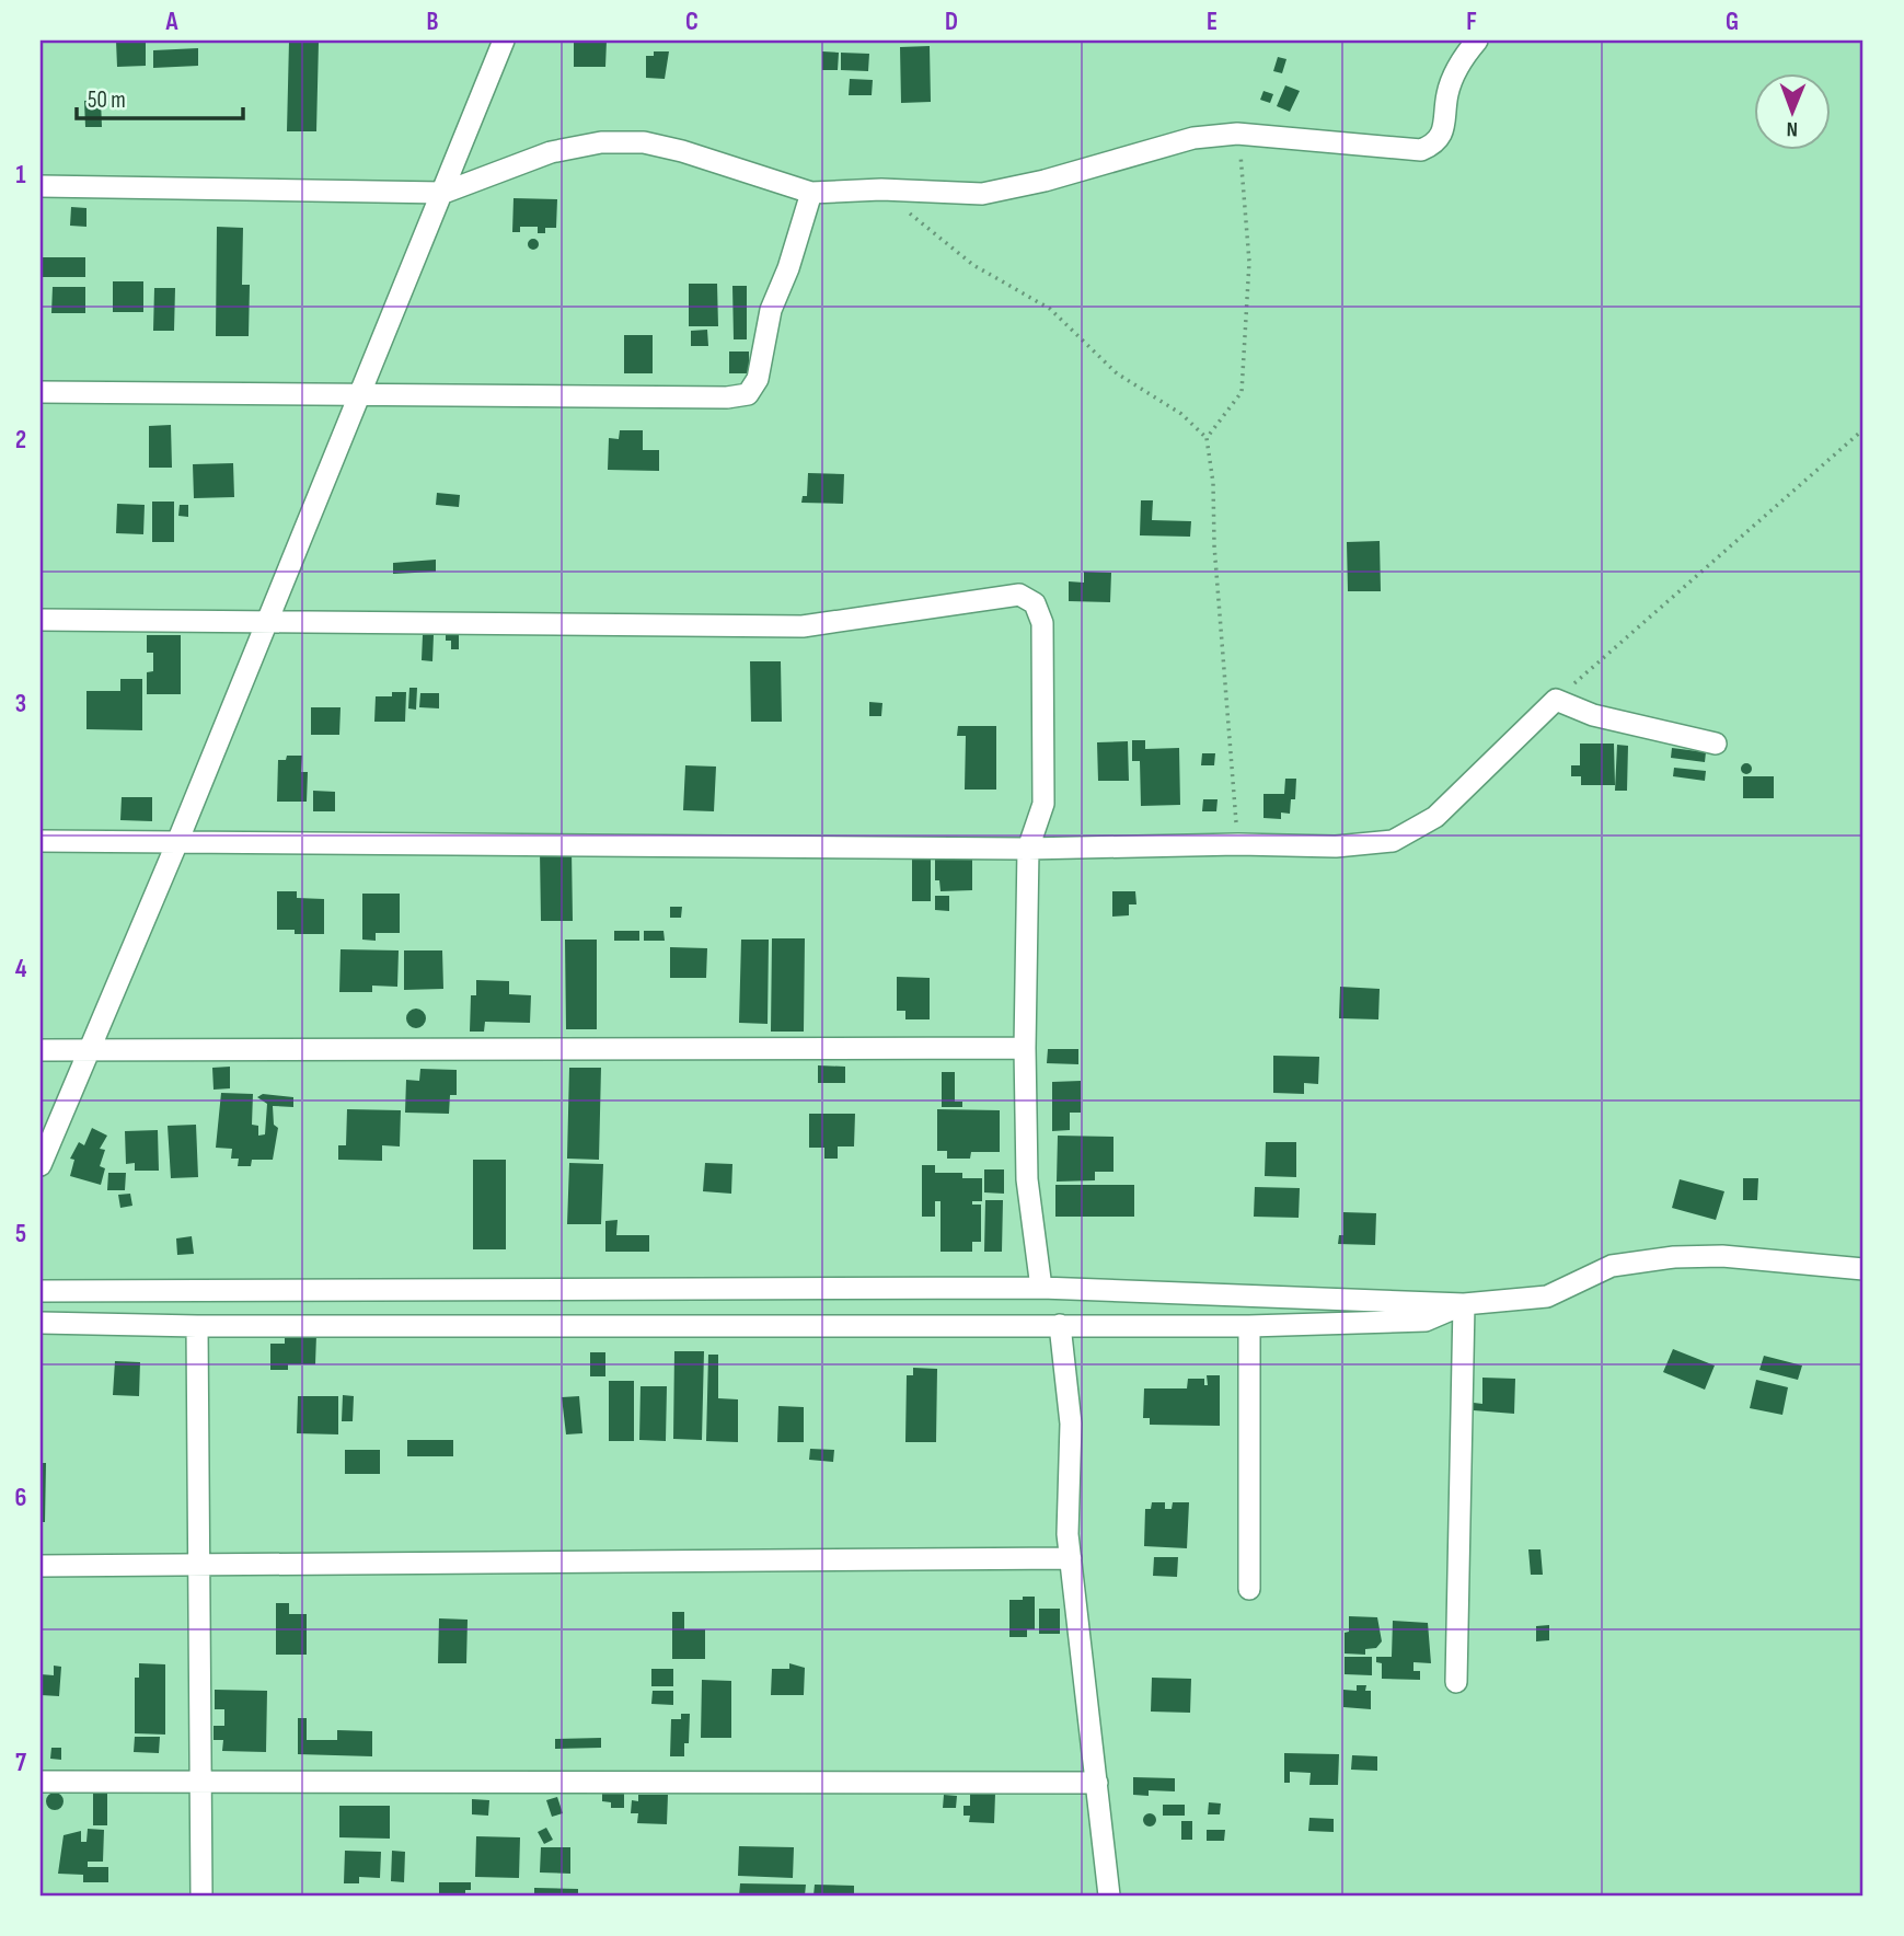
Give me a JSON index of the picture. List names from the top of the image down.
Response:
{
  "scale_bar": "50 m",
  "north": "bottom",
  "grid": {
    "columns": [
      "A",
      "B",
      "C",
      "D",
      "E",
      "F",
      "G"
    ],
    "rows": [
      "1",
      "2",
      "3",
      "4",
      "5",
      "6",
      "7"
    ]
  }
}
